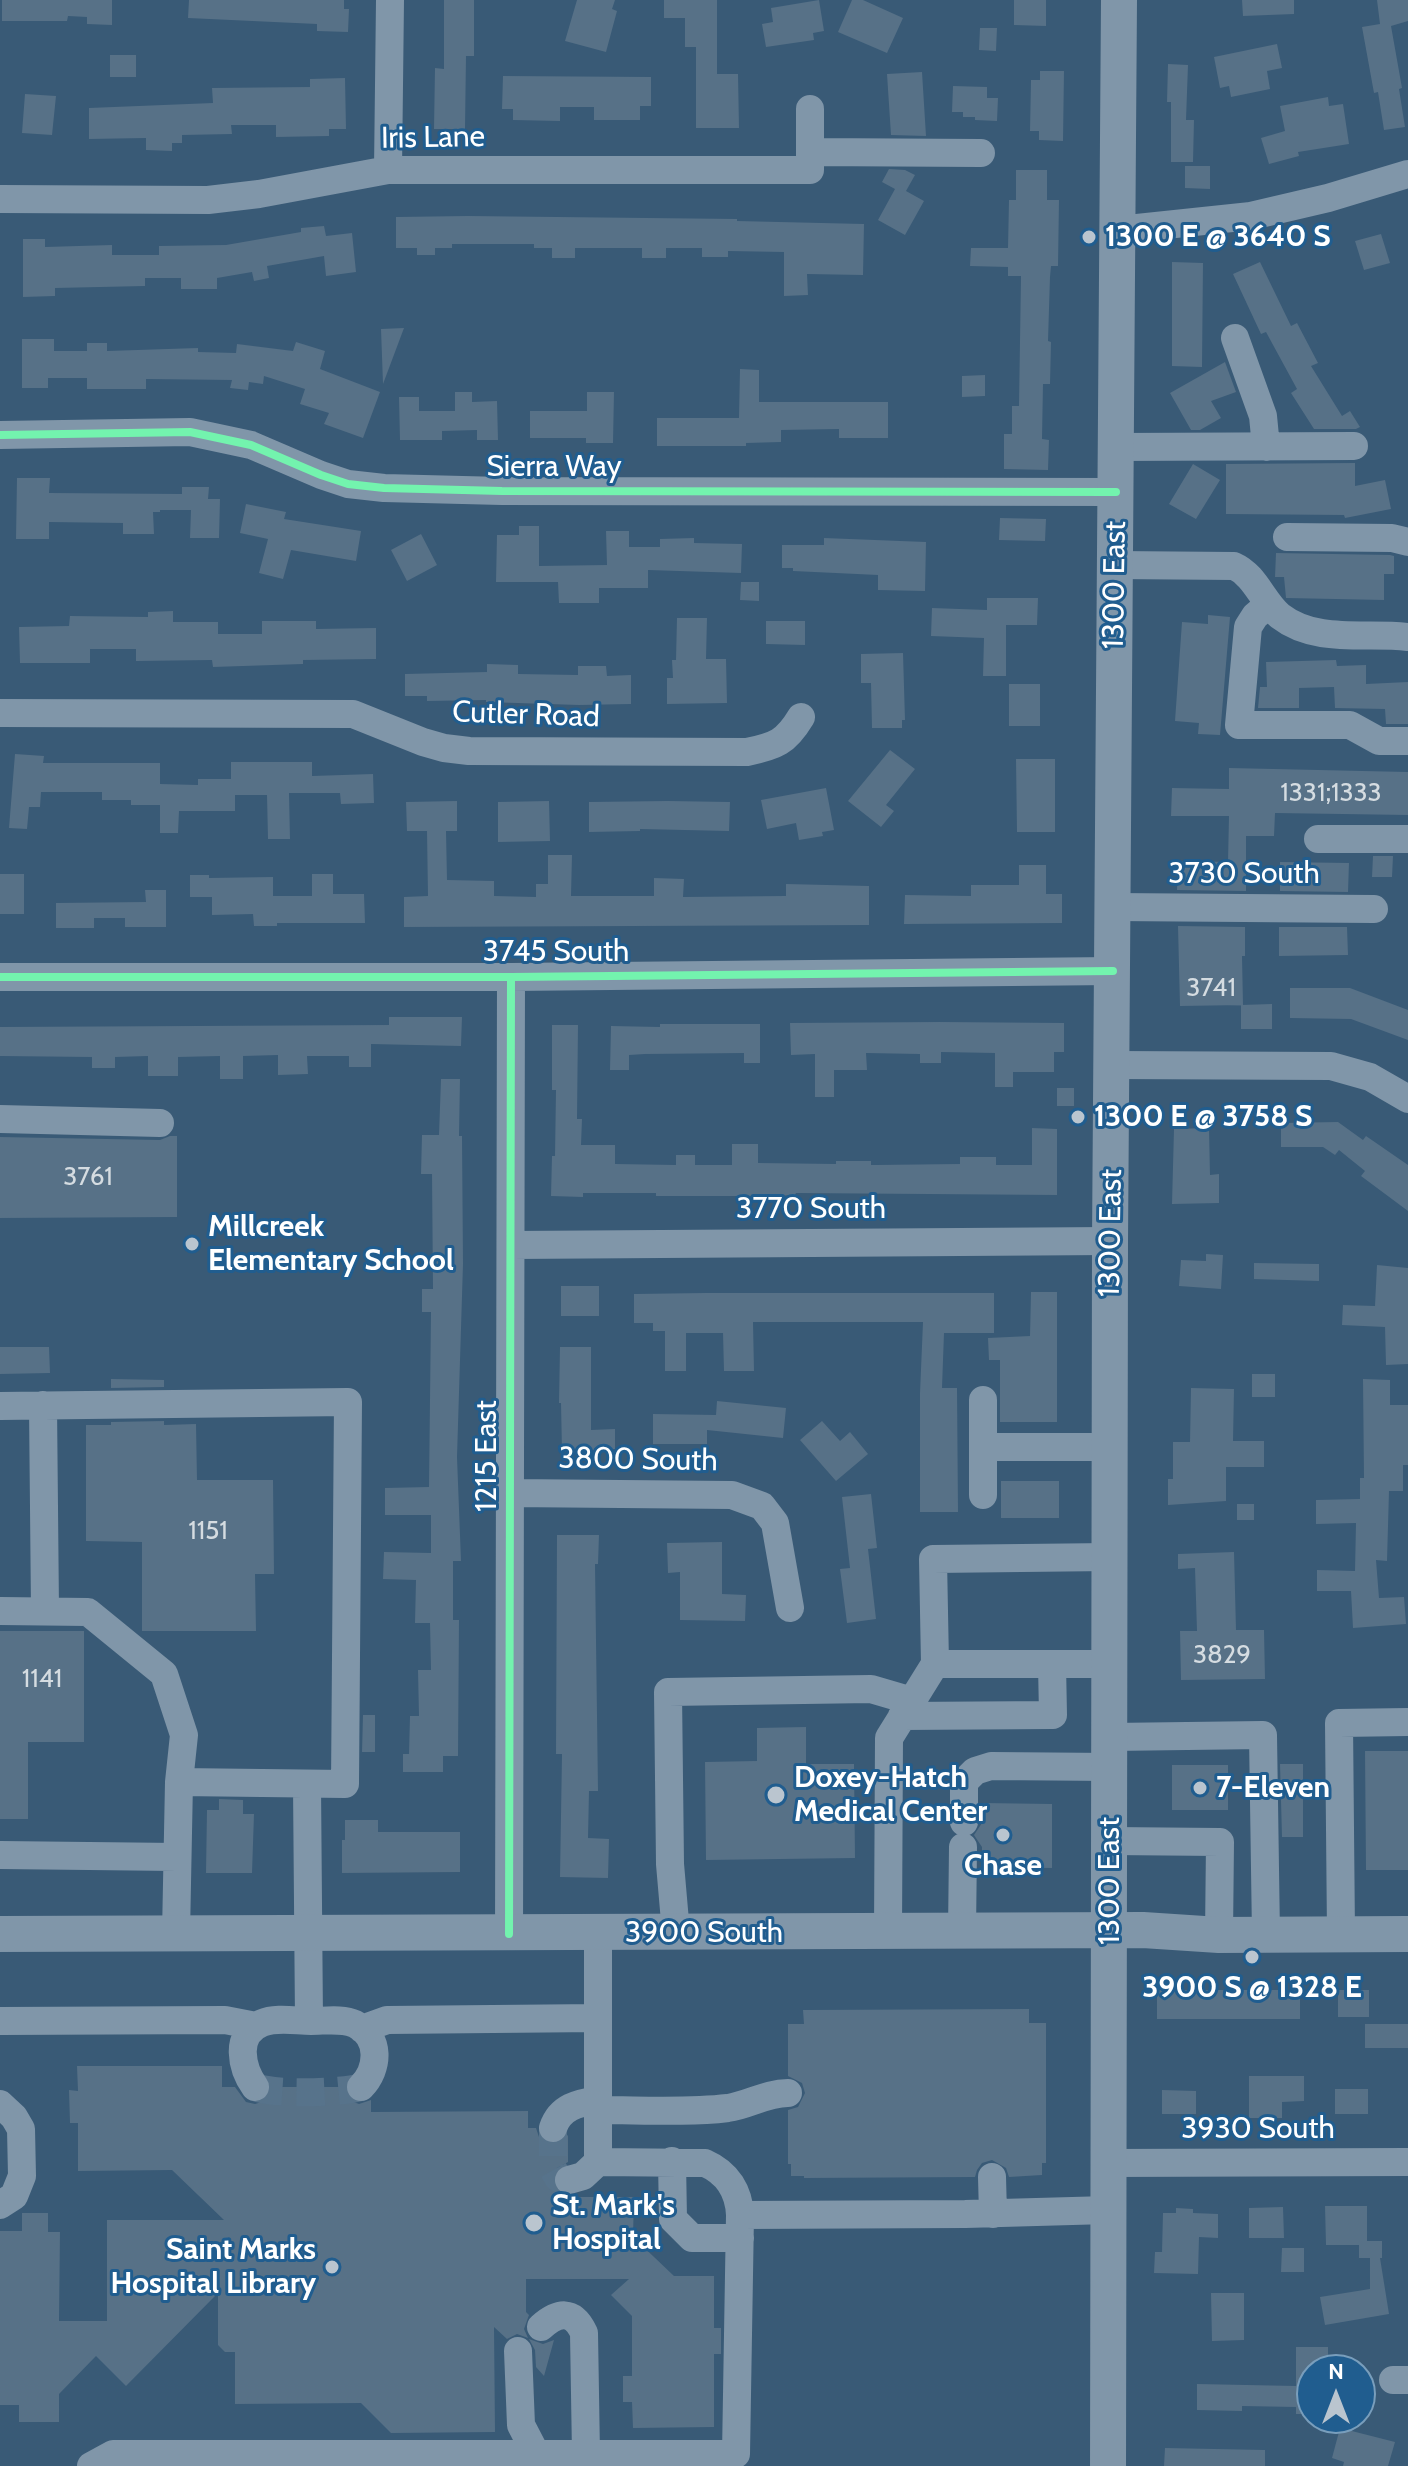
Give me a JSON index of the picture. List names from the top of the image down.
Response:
{
  "streets": {
    "main road": ["1300 East", "3900 South"],
    "street": [
      "Iris Lane",
      "Sierra Way",
      "Cutler Road",
      "3730 South",
      "3745 South",
      "3770 South",
      "1215 East",
      "3800 South",
      "3930 South"
    ]
  },
  "crossings": [
    ["Sierra Way", "1300 East"],
    ["1300 East", "3730 South"],
    ["1300 East", "3745 South"],
    ["1300 East", "3770 South"],
    ["1300 East", "3900 South"],
    ["1300 East", "3930 South"],
    ["3745 South", "1215 East"],
    ["3770 South", "1215 East"],
    ["1215 East", "3800 South"],
    ["1215 East", "3900 South"]
  ],
  "places": [
    "1300 E @ 3640 S",
    "1300 E @ 3758 S",
    "Millcreek Elementary School",
    "7-Eleven",
    "Doxey-Hatch Medical Center",
    "Chase",
    "3900 S @ 1328 E",
    "St. Mark's Hospital",
    "Saint Marks Hospital Library"
  ],
  "house_numbers": [
    "1331;1333",
    "3741",
    "3761",
    "1151",
    "3829",
    "1141"
  ],
  "north": "top"
}
